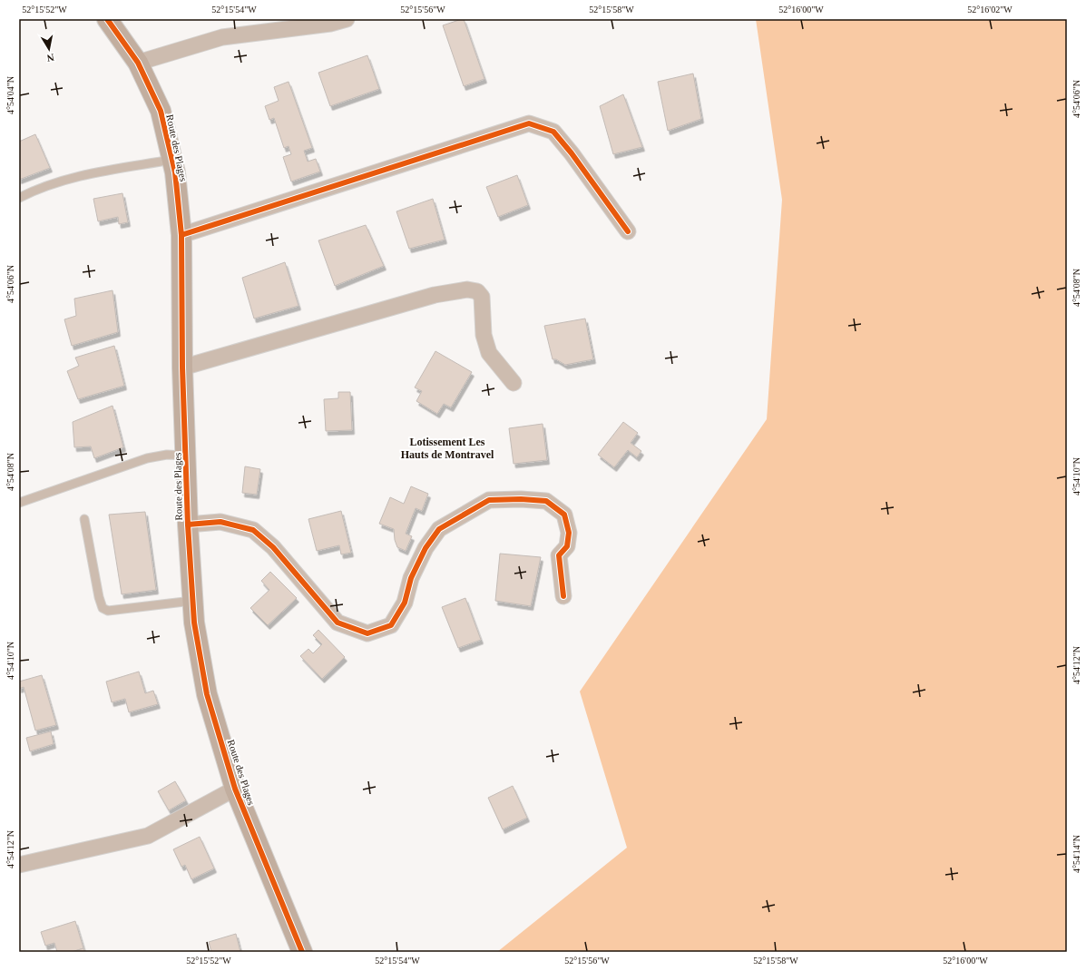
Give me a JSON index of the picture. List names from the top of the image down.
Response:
{
  "streets": {
    "street": ["Route des Plages"]
  },
  "districts": ["Lotissement Les Hauts de Montravel"],
  "north": "bottom",
  "coordinates": [
    "52°15'52\"W",
    "52°15'54\"W",
    "52°15'56\"W",
    "52°15'58\"W",
    "52°16'00\"W",
    "52°16'02\"W",
    "4°54'04\"N",
    "4°54'06\"N",
    "4°54'08\"N",
    "4°54'10\"N",
    "4°54'12\"N",
    "4°54'14\"N"
  ]
}
